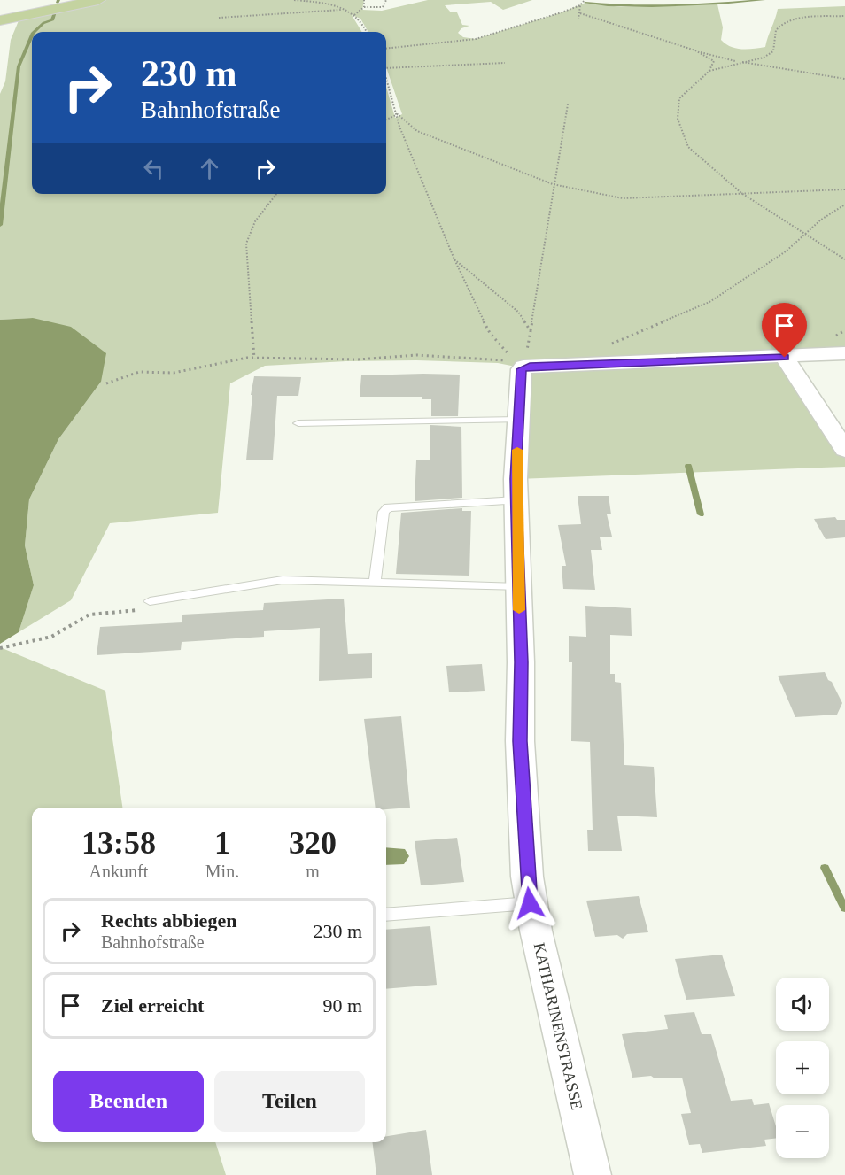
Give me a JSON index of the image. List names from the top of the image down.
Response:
{
  "streets": {
    "street": ["KATHARINENSTRASSE"]
  },
  "page": {
    "turn": ["230 m", "Bahnhofstraße"],
    "eta": [
      "13:58",
      "Ankunft",
      "1",
      "Min.",
      "320",
      "m"
    ],
    "list": [
      {
        "name": "Rechts abbiegen",
        "note": "Bahnhofstraße",
        "value": "230 m"
      },
      {
        "name": "Ziel erreicht",
        "value": "90 m"
      }
    ],
    "map_buttons": ["+", "−"],
    "buttons": ["Beenden", "Teilen"]
  }
}
